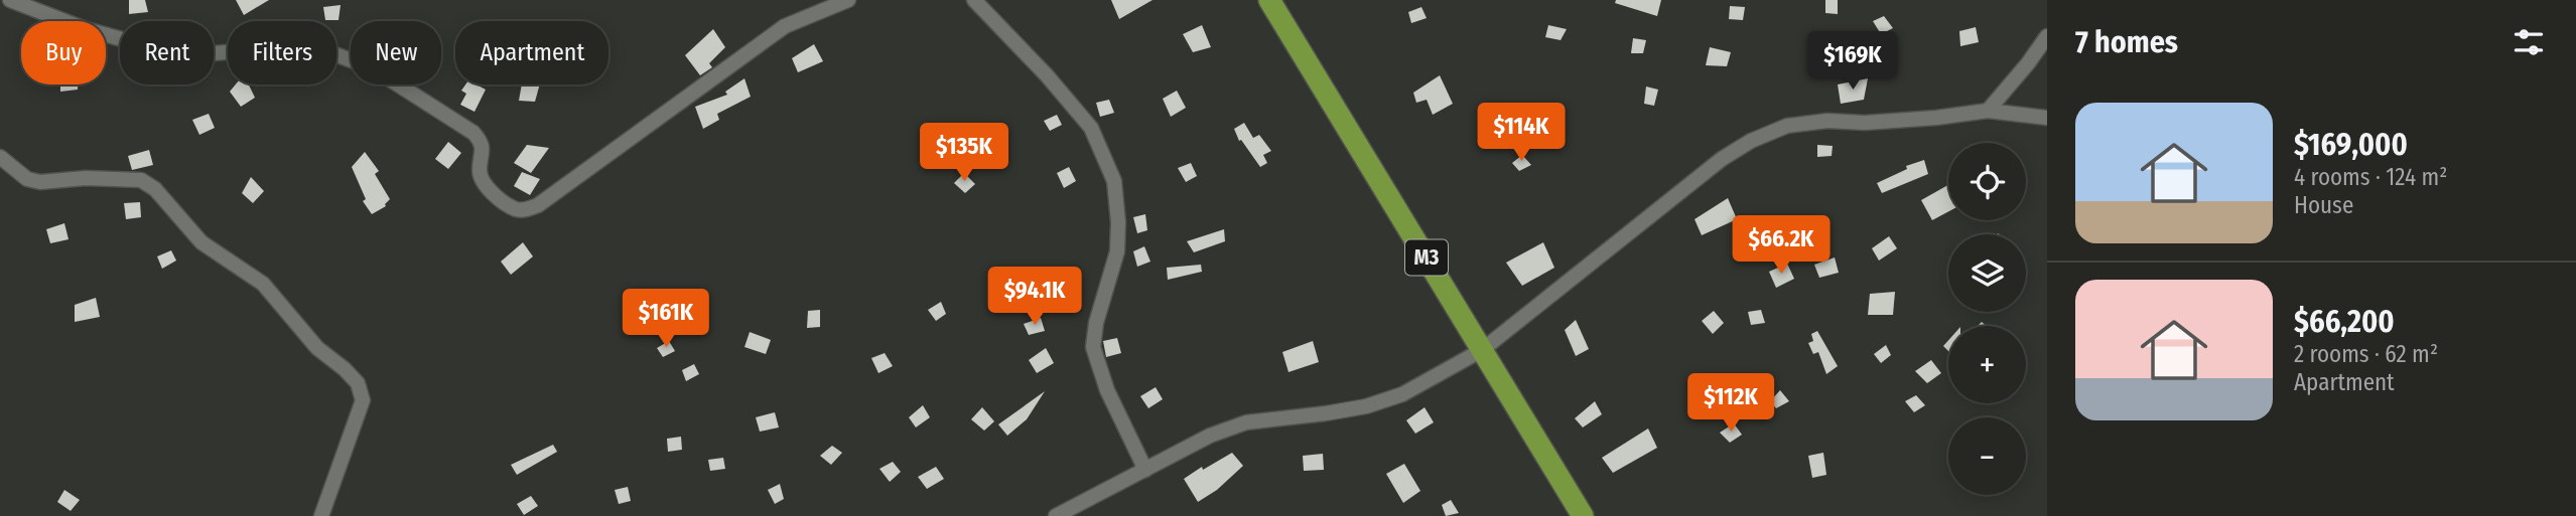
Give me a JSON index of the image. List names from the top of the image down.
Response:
{
  "streets": {
    "main road": ["M3"]
  },
  "page": {
    "heading": "7 homes",
    "chip": [
      "Buy",
      "Rent",
      "Filters",
      "New",
      "Apartment"
    ],
    "price": [
      "$169K",
      "$114K",
      "$135K",
      "$66.2K",
      "$94.1K",
      "$161K",
      "$112K"
    ],
    "list": [
      {
        "name": "$169,000",
        "note": "4 rooms · 124 m² · House"
      },
      {
        "name": "$66,200",
        "note": "2 rooms · 62 m² · Apartment"
      }
    ],
    "map_buttons": ["+", "−"]
  }
}
